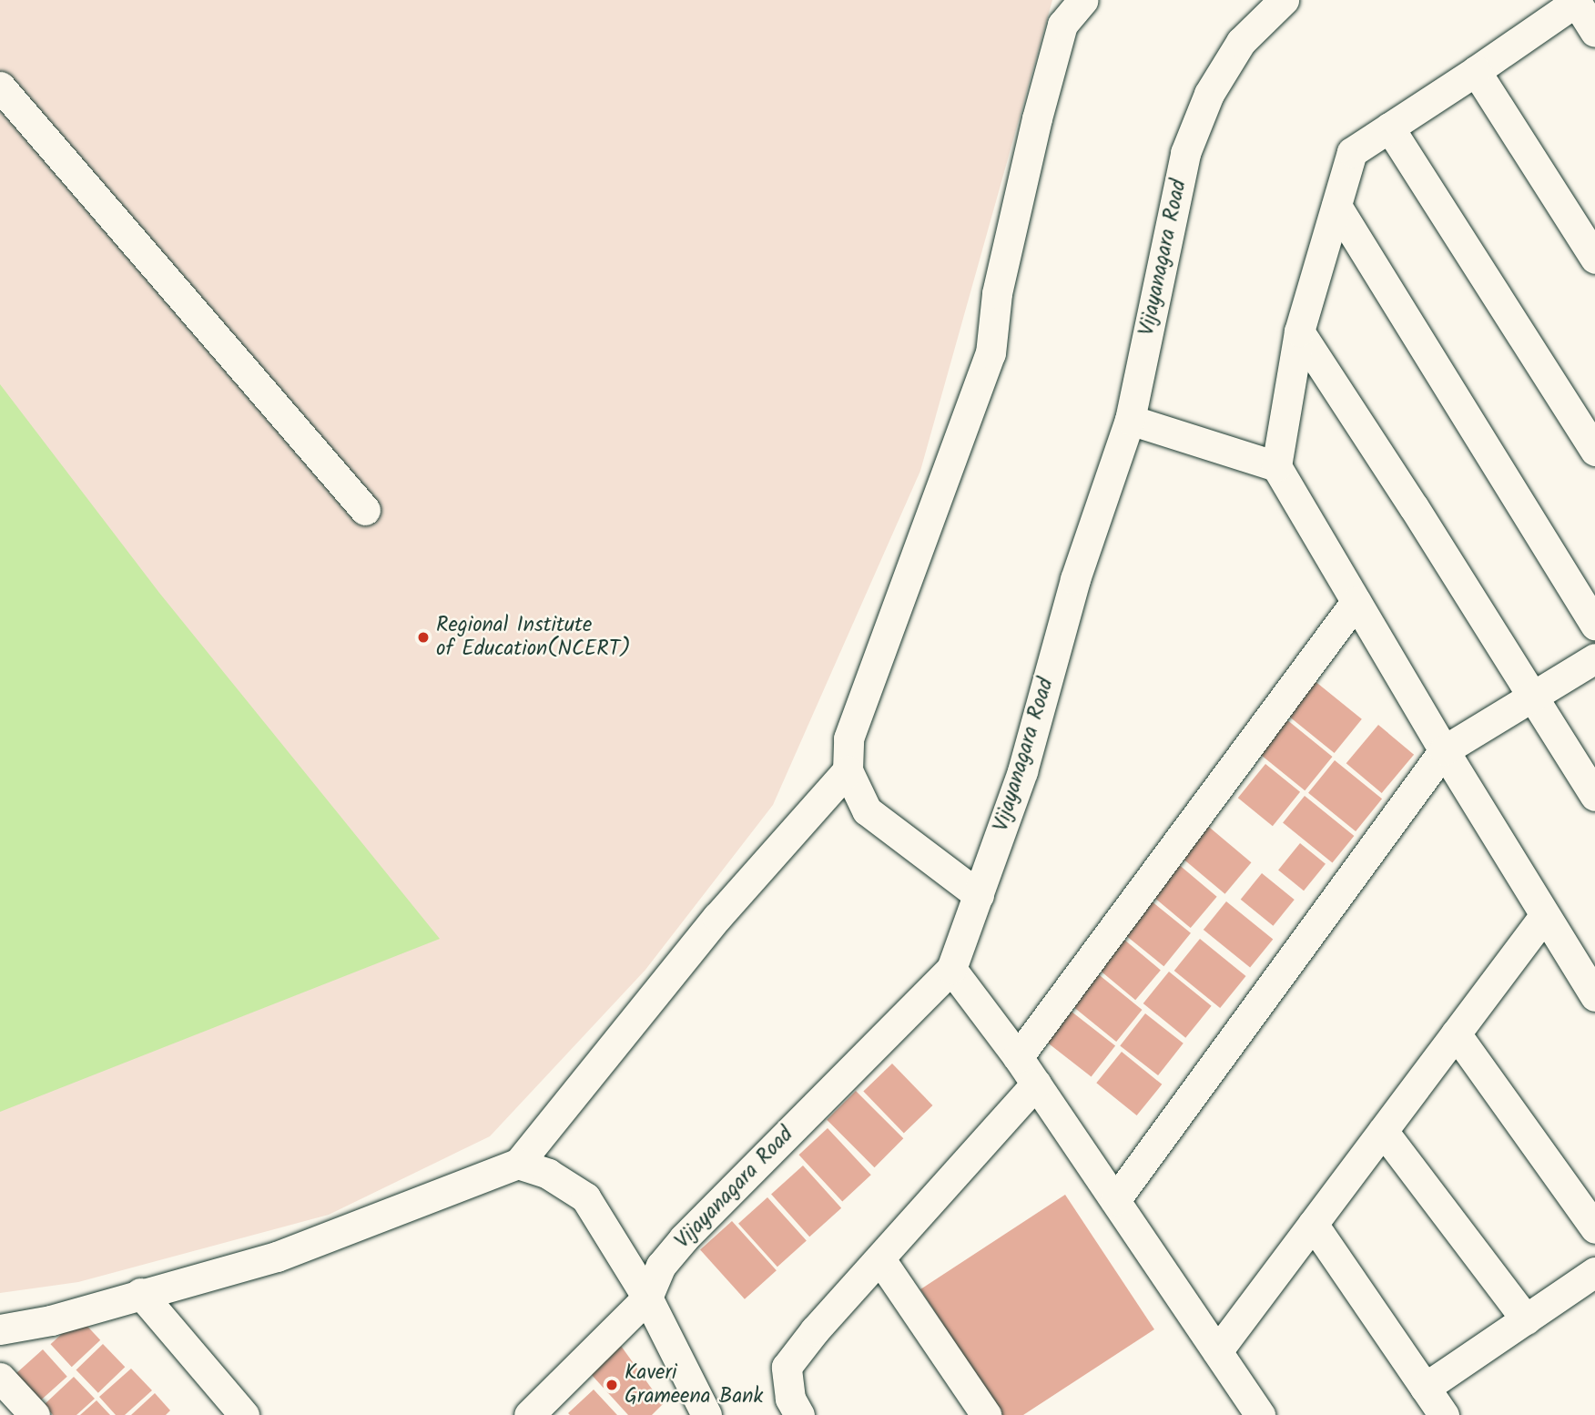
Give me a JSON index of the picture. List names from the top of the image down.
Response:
{
  "streets": {
    "street": ["Vijayanagara Road"]
  },
  "places": ["Regional Institute of Education(NCERT)", "Kaveri Grameena Bank"]
}
